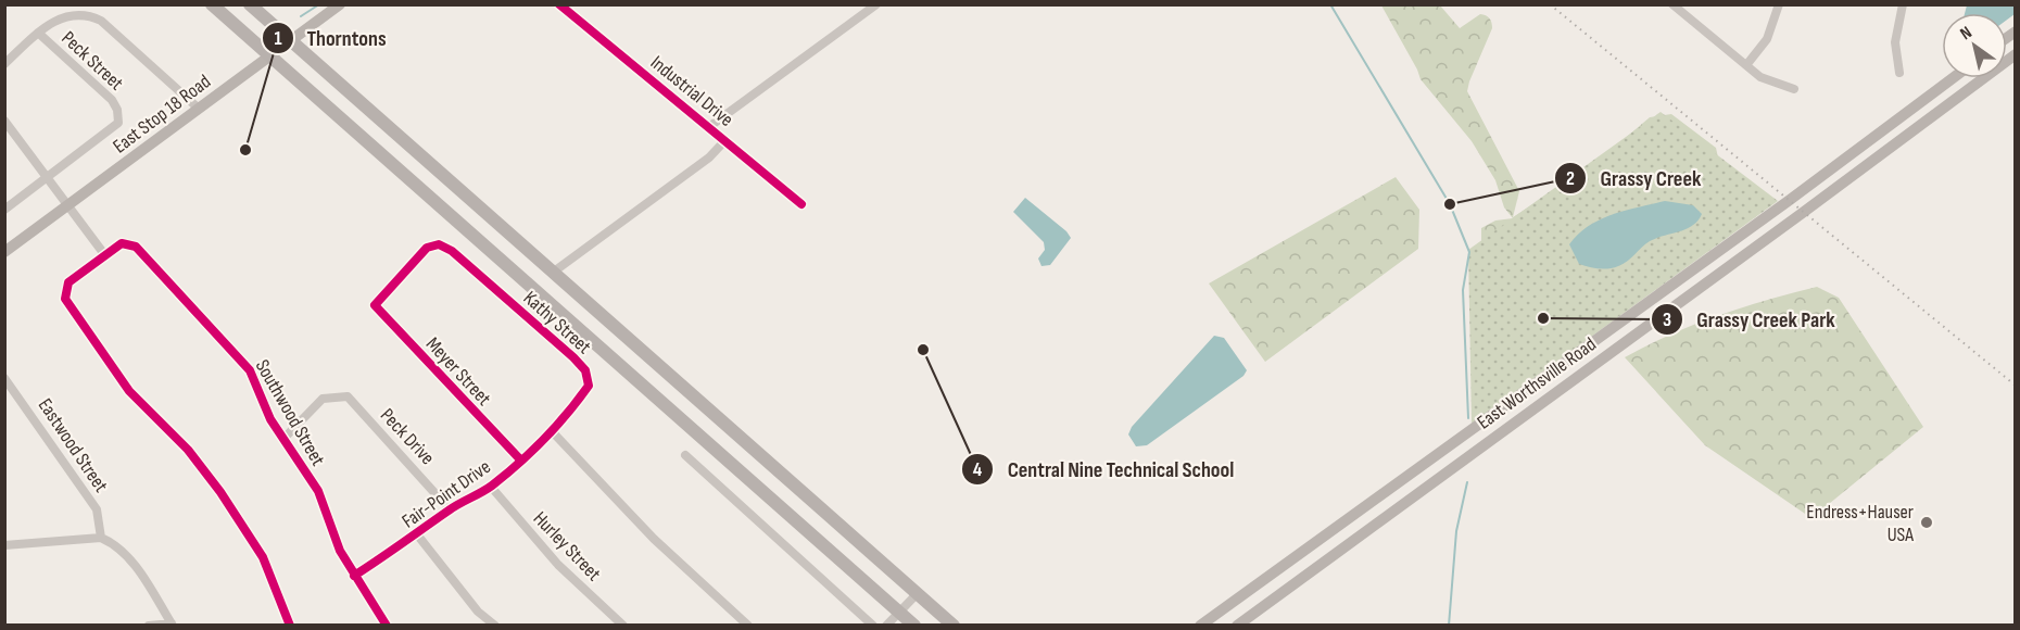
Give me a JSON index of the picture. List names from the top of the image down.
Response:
{
  "streets": {
    "main road": ["East Stop 18 Road", "East Worthsville Road"],
    "street": [
      "Peck Street",
      "Industrial Drive",
      "Kathy Street",
      "Meyer Street",
      "Southwood Street",
      "Peck Drive",
      "Eastwood Street",
      "Fair-Point Drive",
      "Hurley Street"
    ]
  },
  "crossings": [
    ["Kathy Street", "Meyer Street"],
    ["Kathy Street", "Fair-Point Drive"],
    ["Meyer Street", "Fair-Point Drive"],
    ["Southwood Street", "Peck Drive"],
    ["Southwood Street", "Fair-Point Drive"],
    ["Peck Drive", "Fair-Point Drive"],
    ["Fair-Point Drive", "Hurley Street"]
  ],
  "places": [
    "Thorntons",
    "Grassy Creek",
    "Grassy Creek Park",
    "Central Nine Technical School",
    "Endress+Hauser USA"
  ],
  "north": "top left"
}
